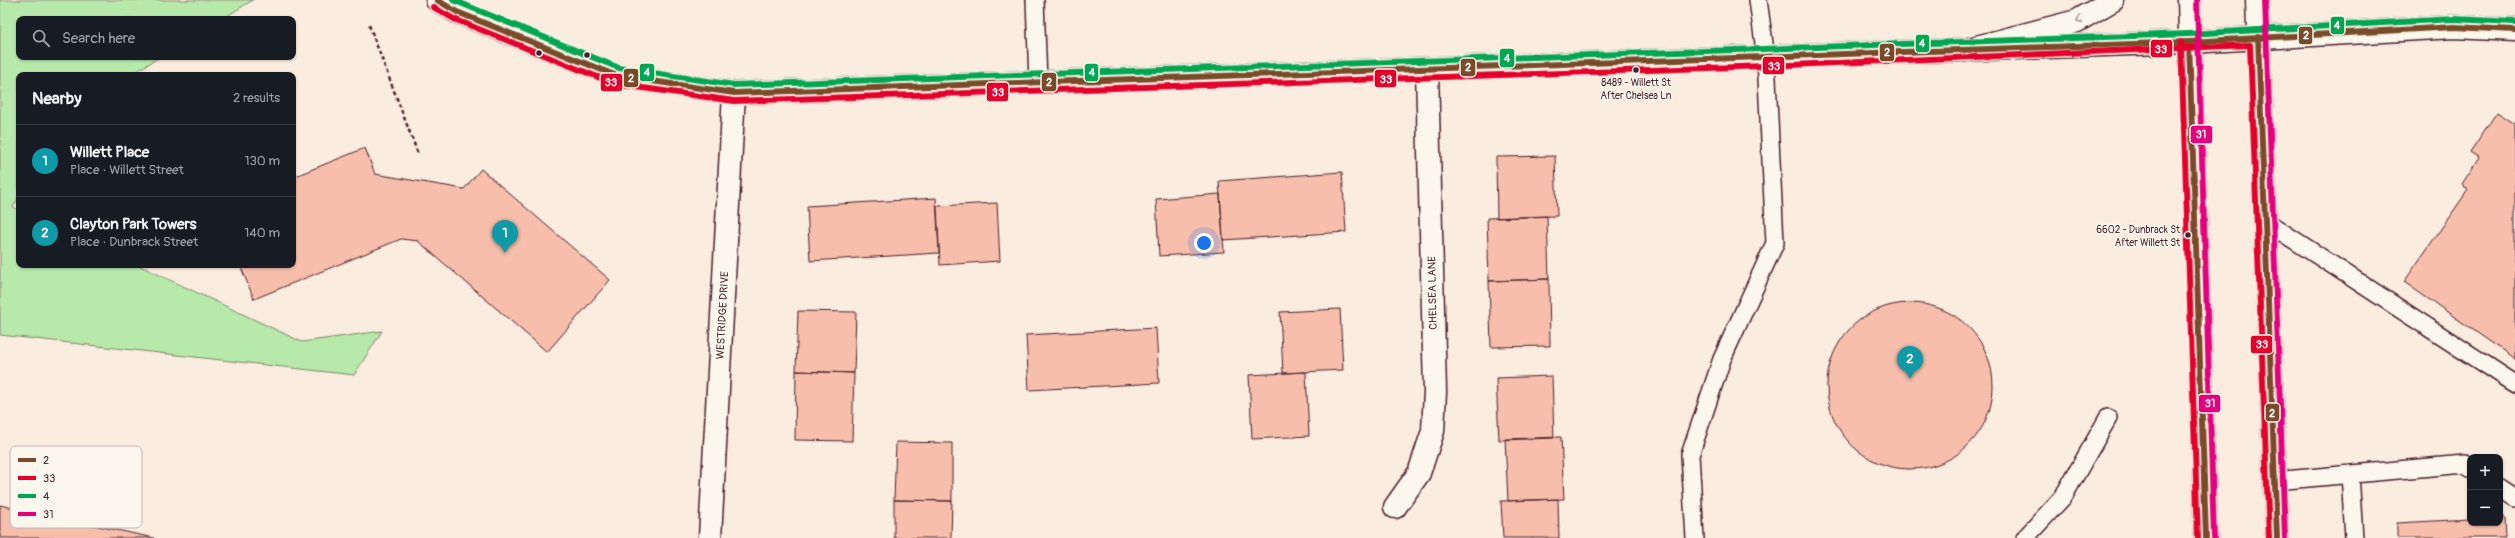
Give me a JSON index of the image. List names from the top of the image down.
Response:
{
  "streets": {
    "street": ["CHELSEA LANE", "WESTRIDGE DRIVE"]
  },
  "places": ["8489 - Willett St After Chelsea Ln", "6602 - Dunbrack St After Willett St"],
  "lines": [
    "transit line 2",
    "transit line 4",
    "transit line 31",
    "transit line 33"
  ],
  "legend": [
    "2",
    "33",
    "4",
    "31"
  ],
  "page": {
    "search": "Search here",
    "heading": ["Nearby", "2 results"],
    "list": [
      {
        "mark": "1",
        "name": "Willett Place",
        "note": "Place · Willett Street",
        "value": "130 m"
      },
      {
        "mark": "2",
        "name": "Clayton Park Towers",
        "note": "Place · Dunbrack Street",
        "value": "140 m"
      }
    ],
    "pins": ["1", "2"],
    "map_buttons": ["+", "−"]
  }
}
